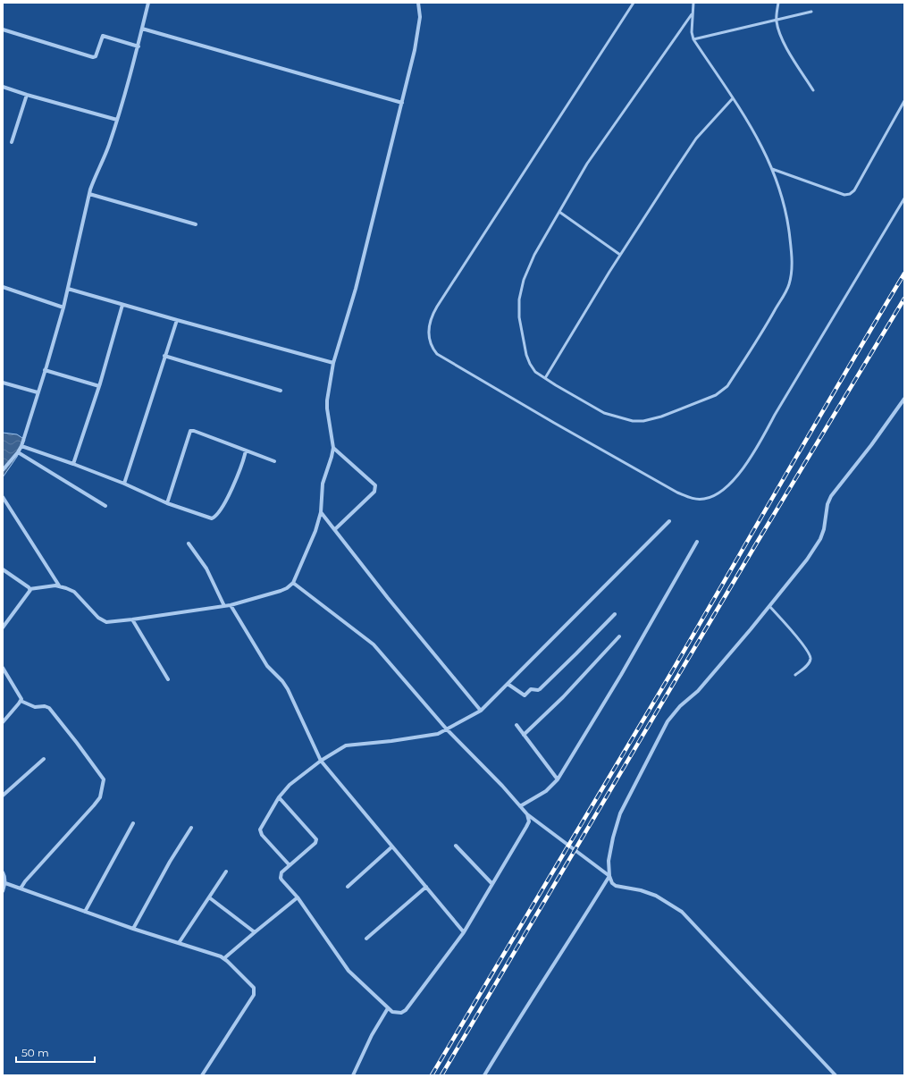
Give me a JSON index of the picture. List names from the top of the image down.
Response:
{
  "scale_bar": "50 m"
}
